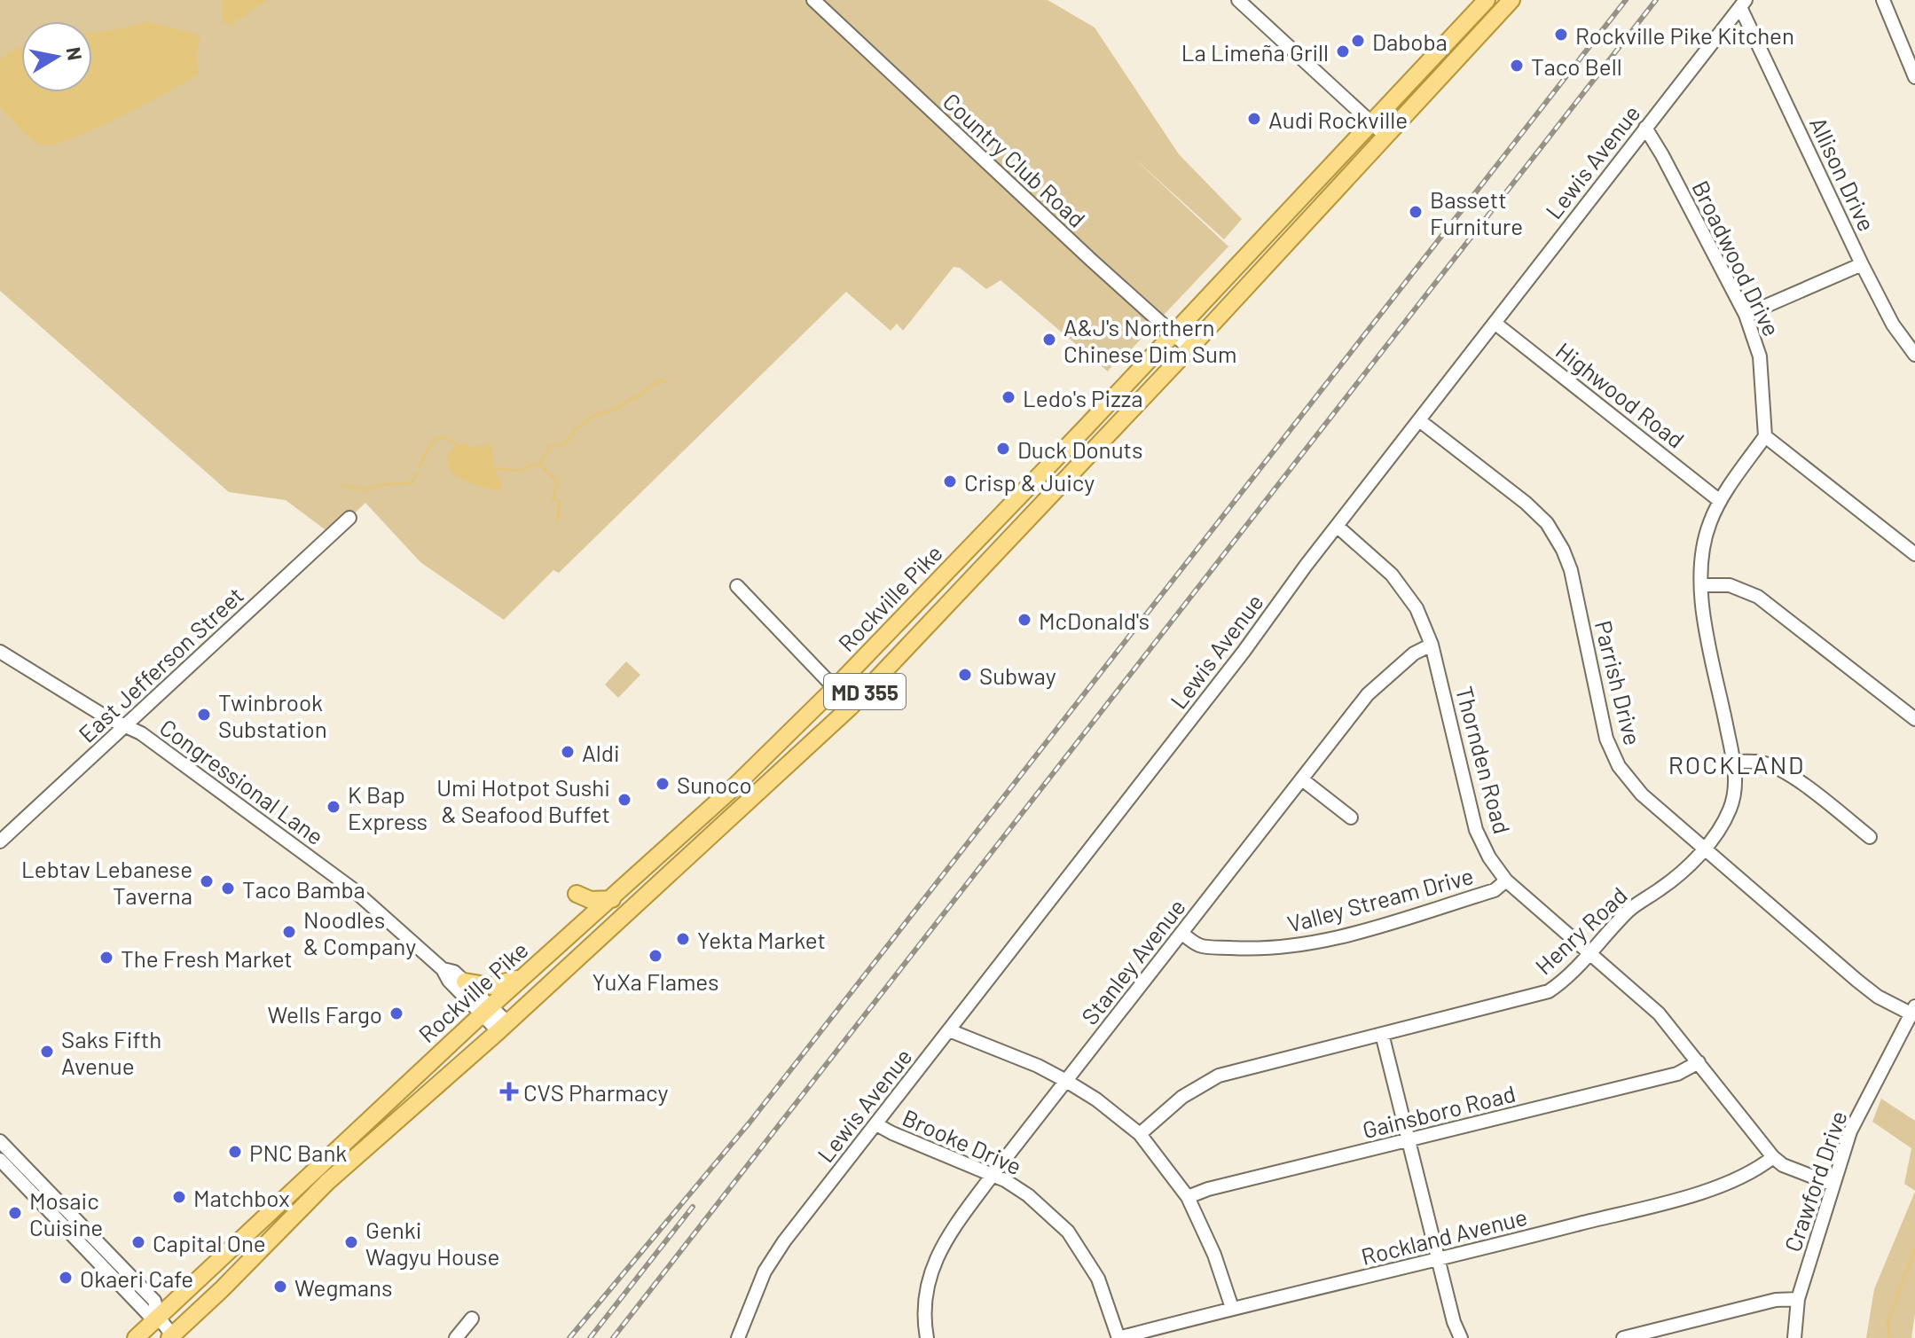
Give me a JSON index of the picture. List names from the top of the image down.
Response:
{
  "streets": {
    "main road": ["Rockville Pike", "MD 355"],
    "street": [
      "Country Club Road",
      "Lewis Avenue",
      "Allison Drive",
      "Broadwood Drive",
      "Highwood Road",
      "East Jefferson Street",
      "Parrish Drive",
      "Thornden Road",
      "Congressional Lane",
      "Valley Stream Drive",
      "Henry Road",
      "Stanley Avenue",
      "Gainsboro Road",
      "Brooke Drive",
      "Crawford Drive",
      "Rockland Avenue"
    ]
  },
  "crossings": [
    ["Country Club Road", "Rockville Pike"],
    ["Lewis Avenue", "Allison Drive"],
    ["Lewis Avenue", "Broadwood Drive"],
    ["Lewis Avenue", "Highwood Road"],
    ["Lewis Avenue", "Parrish Drive"],
    ["Lewis Avenue", "Thornden Road"],
    ["Lewis Avenue", "Brooke Drive"],
    ["Broadwood Drive", "Henry Road"],
    ["Highwood Road", "Henry Road"],
    ["Rockville Pike", "Congressional Lane"],
    ["East Jefferson Street", "Congressional Lane"],
    ["Parrish Drive", "Henry Road"],
    ["Parrish Drive", "Crawford Drive"],
    ["Thornden Road", "Valley Stream Drive"],
    ["Thornden Road", "Henry Road"],
    ["Thornden Road", "Stanley Avenue"],
    ["Thornden Road", "Gainsboro Road"],
    ["Thornden Road", "Crawford Drive"],
    ["Thornden Road", "Rockland Avenue"],
    ["Valley Stream Drive", "Stanley Avenue"],
    ["Stanley Avenue", "Brooke Drive"],
    ["Brooke Drive", "Rockland Avenue"]
  ],
  "districts": ["ROCKLAND"],
  "places": {
    "other": [
      "Rockville Pike Kitchen",
      "Daboba",
      "La Limeña Grill",
      "Taco Bell",
      "Audi Rockville",
      "Bassett Furniture",
      "A&J's Northern Chinese Dim Sum",
      "Ledo's Pizza",
      "Duck Donuts",
      "Crisp & Juicy",
      "McDonald's",
      "Subway",
      "Twinbrook Substation",
      "Aldi",
      "Sunoco",
      "Umi Hotpot Sushi & Seafood Buffet",
      "K Bap Express",
      "Lebtav Lebanese Taverna",
      "Taco Bamba",
      "Noodles & Company",
      "Yekta Market",
      "YuXa Flames",
      "The Fresh Market",
      "Wells Fargo",
      "Saks Fifth Avenue",
      "PNC Bank",
      "Matchbox",
      "Mosaic Cuisine",
      "Capital One",
      "Genki Wagyu House",
      "Okaeri Cafe",
      "Wegmans"
    ],
    "health": ["CVS Pharmacy"]
  },
  "north": "right"
}
